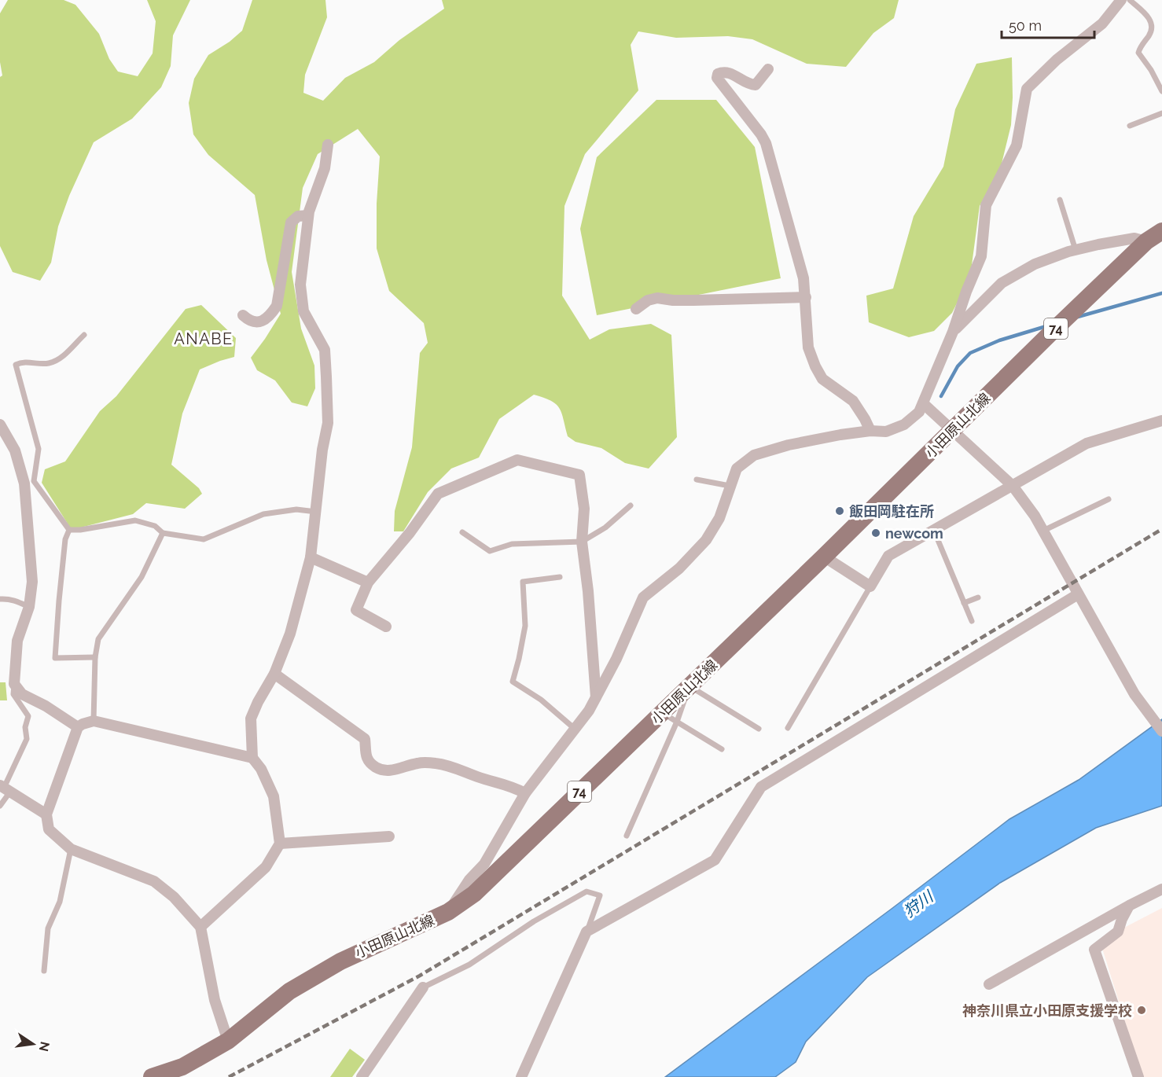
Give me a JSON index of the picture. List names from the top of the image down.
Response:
{
  "streets": {
    "main road": ["74", "小田原山北線"]
  },
  "districts": ["ANABE"],
  "water": ["狩川"],
  "places": ["飯田岡駐在所", "newcom", "神奈川県立小田原支援学校"],
  "scale_bar": "50 m",
  "north": "right"
}
